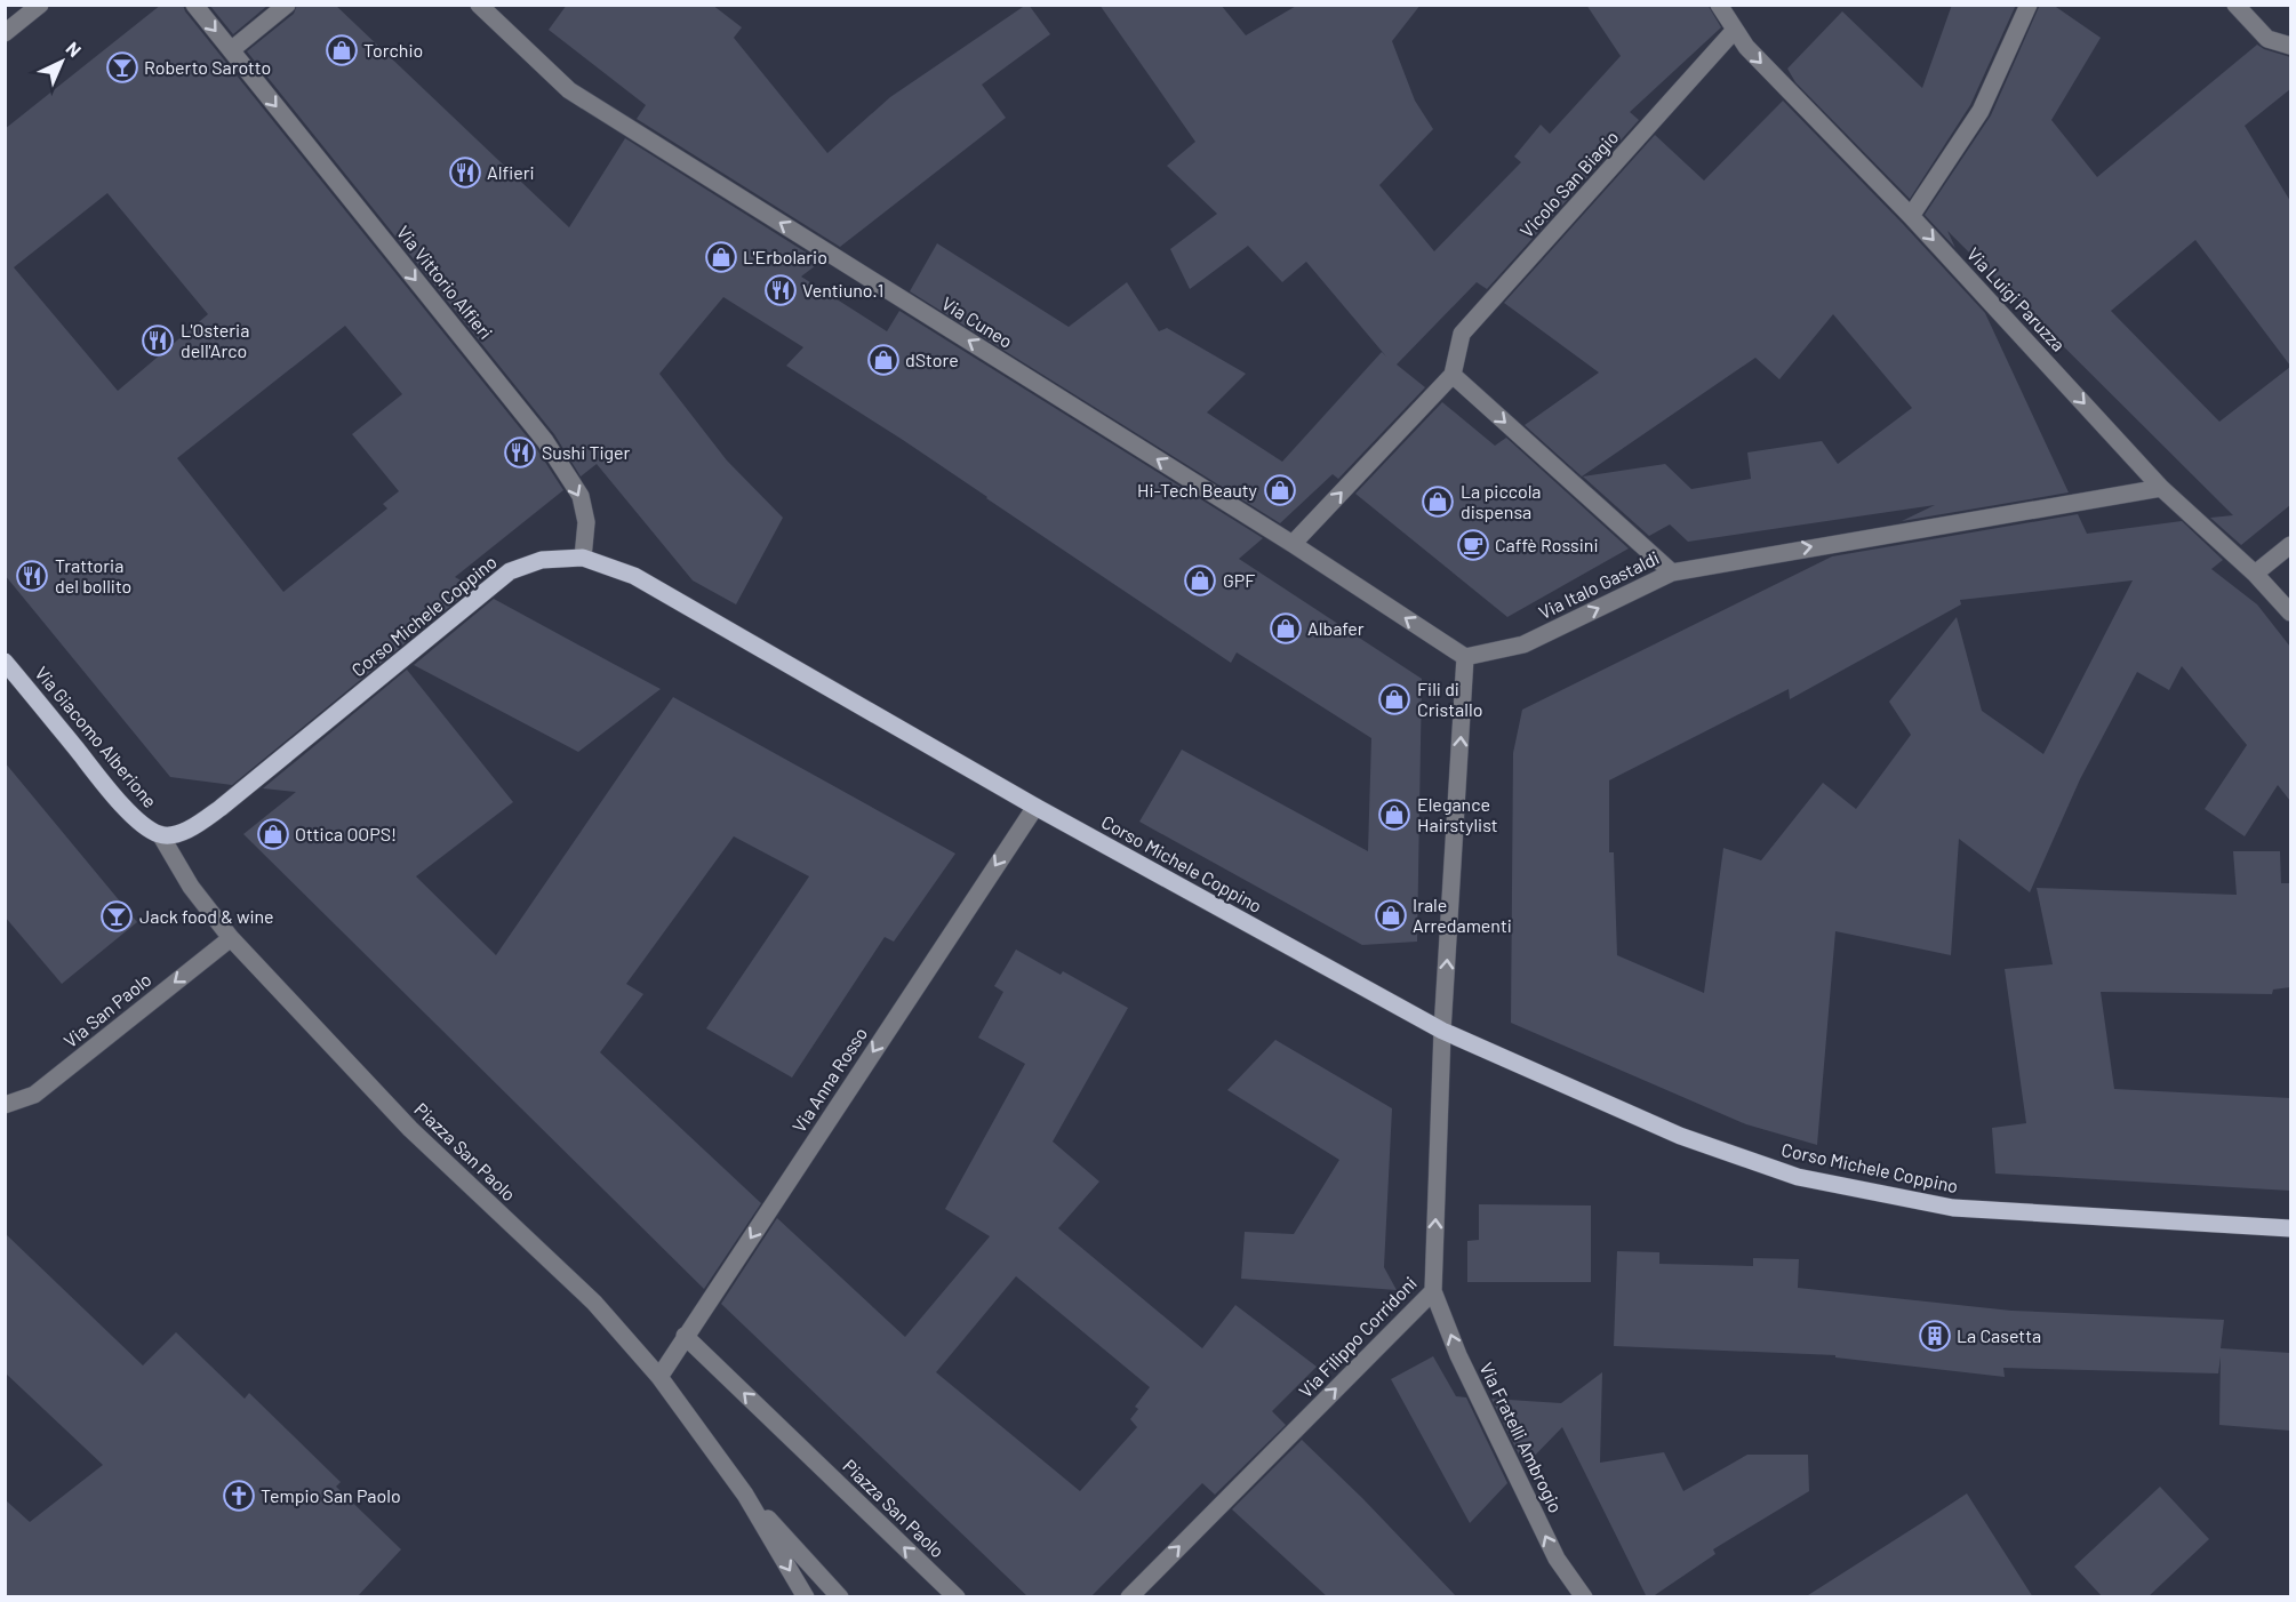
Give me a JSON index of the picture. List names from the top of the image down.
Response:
{
  "streets": {
    "main road": ["Corso Michele Coppino", "Via Giacomo Alberione"],
    "street": [
      "Vicolo San Biagio",
      "Via Vittorio Alfieri",
      "Via Luigi Paruzza",
      "Via Cuneo",
      "Via Italo Gastaldi",
      "Via San Paolo",
      "Via Anna Rosso",
      "Piazza San Paolo",
      "Via Filippo Corridoni",
      "Via Fratelli Ambrogio"
    ]
  },
  "crossings": [
    ["Vicolo San Biagio", "Via Luigi Paruzza"],
    ["Vicolo San Biagio", "Via Cuneo"],
    ["Via Vittorio Alfieri", "Corso Michele Coppino"],
    ["Via Luigi Paruzza", "Via Italo Gastaldi"],
    ["Via Cuneo", "Via Italo Gastaldi"],
    ["Corso Michele Coppino", "Via Giacomo Alberione"],
    ["Corso Michele Coppino", "Via Anna Rosso"],
    ["Corso Michele Coppino", "Piazza San Paolo"],
    ["Corso Michele Coppino", "Via Filippo Corridoni"],
    ["Via Giacomo Alberione", "Piazza San Paolo"],
    ["Via San Paolo", "Piazza San Paolo"],
    ["Via Anna Rosso", "Piazza San Paolo"],
    ["Via Filippo Corridoni", "Via Fratelli Ambrogio"]
  ],
  "one_way": [
    "Via Vittorio Alfieri",
    "Via Luigi Paruzza",
    "Via Cuneo",
    "Via Italo Gastaldi",
    "Via San Paolo",
    "Via Anna Rosso",
    "Via Filippo Corridoni",
    "Via Fratelli Ambrogio"
  ],
  "places": {
    "shop": [
      "Torchio",
      "L'Erbolario",
      "dStore",
      "Hi-Tech Beauty",
      "La piccola dispensa",
      "GPF",
      "Albafer",
      "Fili di Cristallo",
      "Elegance Hairstylist",
      "Ottica OOPS!",
      "Irale Arredamenti"
    ],
    "bar": ["Roberto Sarotto", "Jack food & wine"],
    "restaurant": [
      "Alfieri",
      "Ventiuno.1",
      "L'Osteria dell'Arco",
      "Sushi Tiger",
      "Trattoria del bollito"
    ],
    "cafe": ["Caffè Rossini"],
    "building": ["La Casetta"],
    "church": ["Tempio San Paolo"]
  },
  "north": "top right"
}
